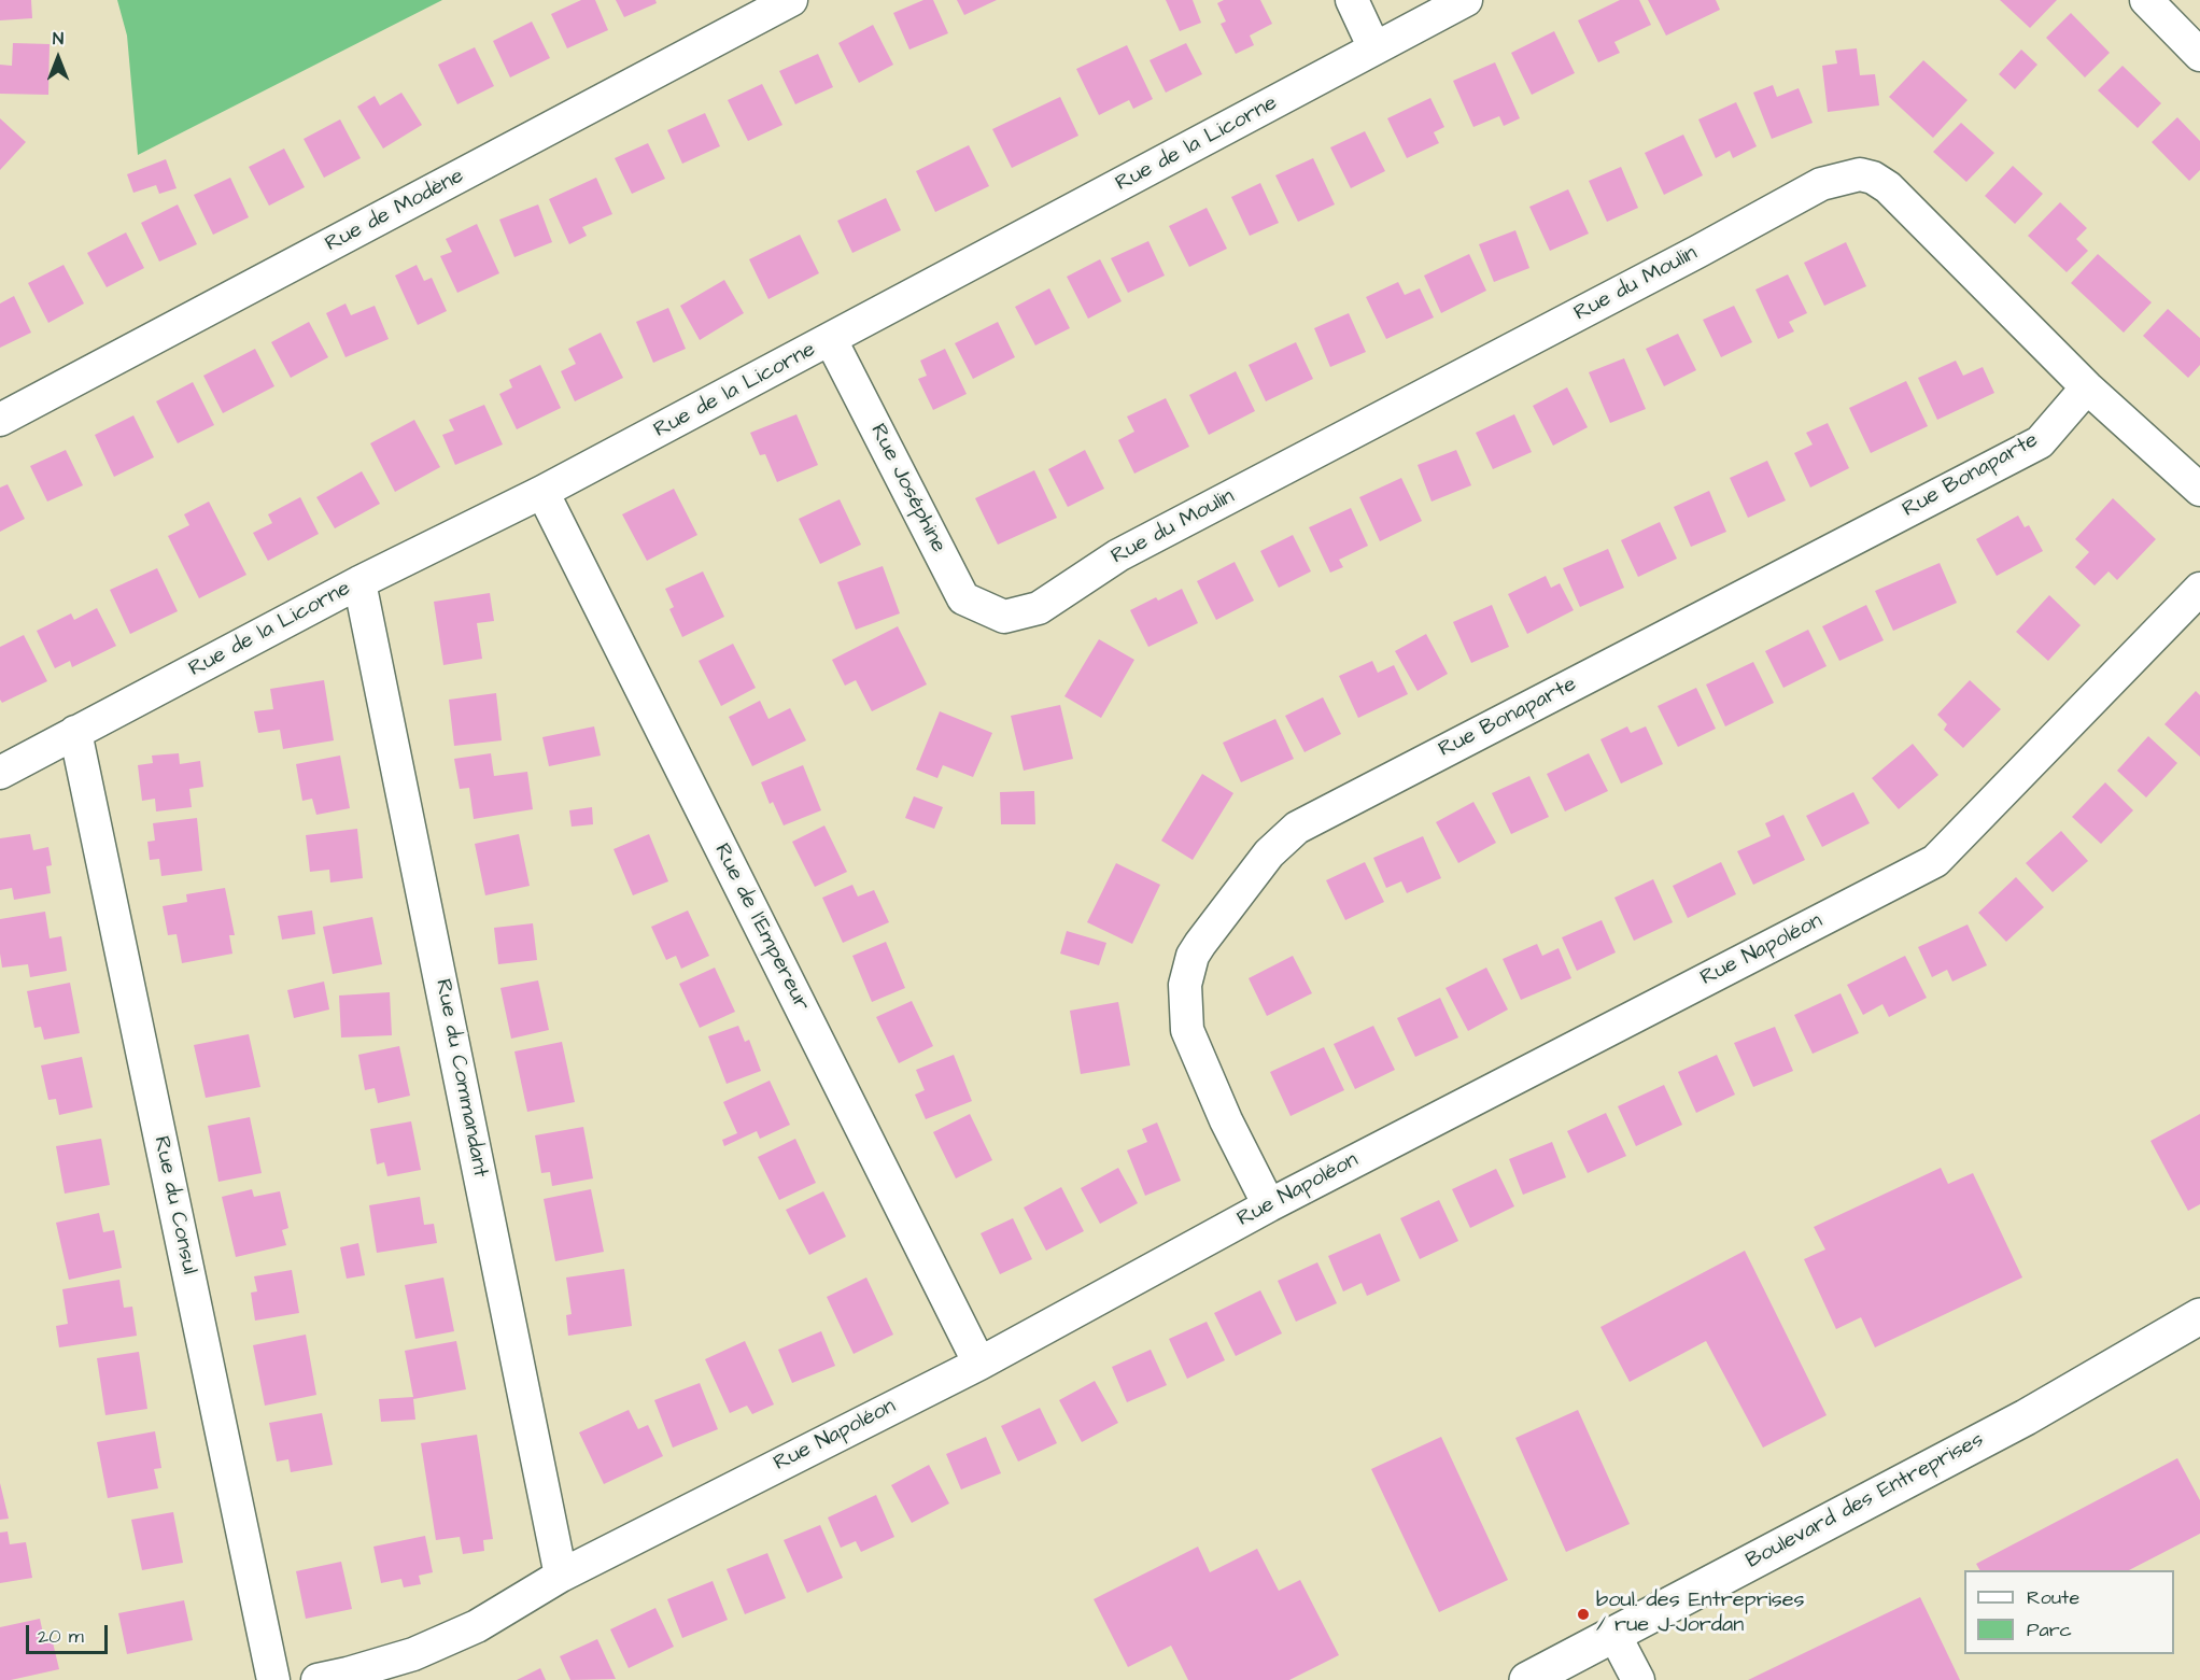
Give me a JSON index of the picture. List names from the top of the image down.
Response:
{
  "streets": {
    "street": [
      "Rue de la Licorne",
      "Rue de Modène",
      "Rue du Moulin",
      "Rue Bonaparte",
      "Rue Joséphine",
      "Rue de l'Empereur",
      "Rue Napoléon",
      "Rue du Commandant",
      "Rue du Consul",
      "Boulevard des Entreprises"
    ]
  },
  "crossings": [
    ["Rue de la Licorne", "Rue Joséphine"],
    ["Rue de la Licorne", "Rue de l'Empereur"],
    ["Rue de la Licorne", "Rue du Commandant"],
    ["Rue de la Licorne", "Rue du Consul"],
    ["Rue du Moulin", "Rue Bonaparte"],
    ["Rue du Moulin", "Rue Joséphine"],
    ["Rue Bonaparte", "Rue Napoléon"],
    ["Rue de l'Empereur", "Rue Napoléon"],
    ["Rue Napoléon", "Rue du Commandant"]
  ],
  "places": ["boul. des Entreprises / rue J-Jordan"],
  "legend": ["Route", "Parc"],
  "scale_bar": "20 m",
  "north": "top"
}
